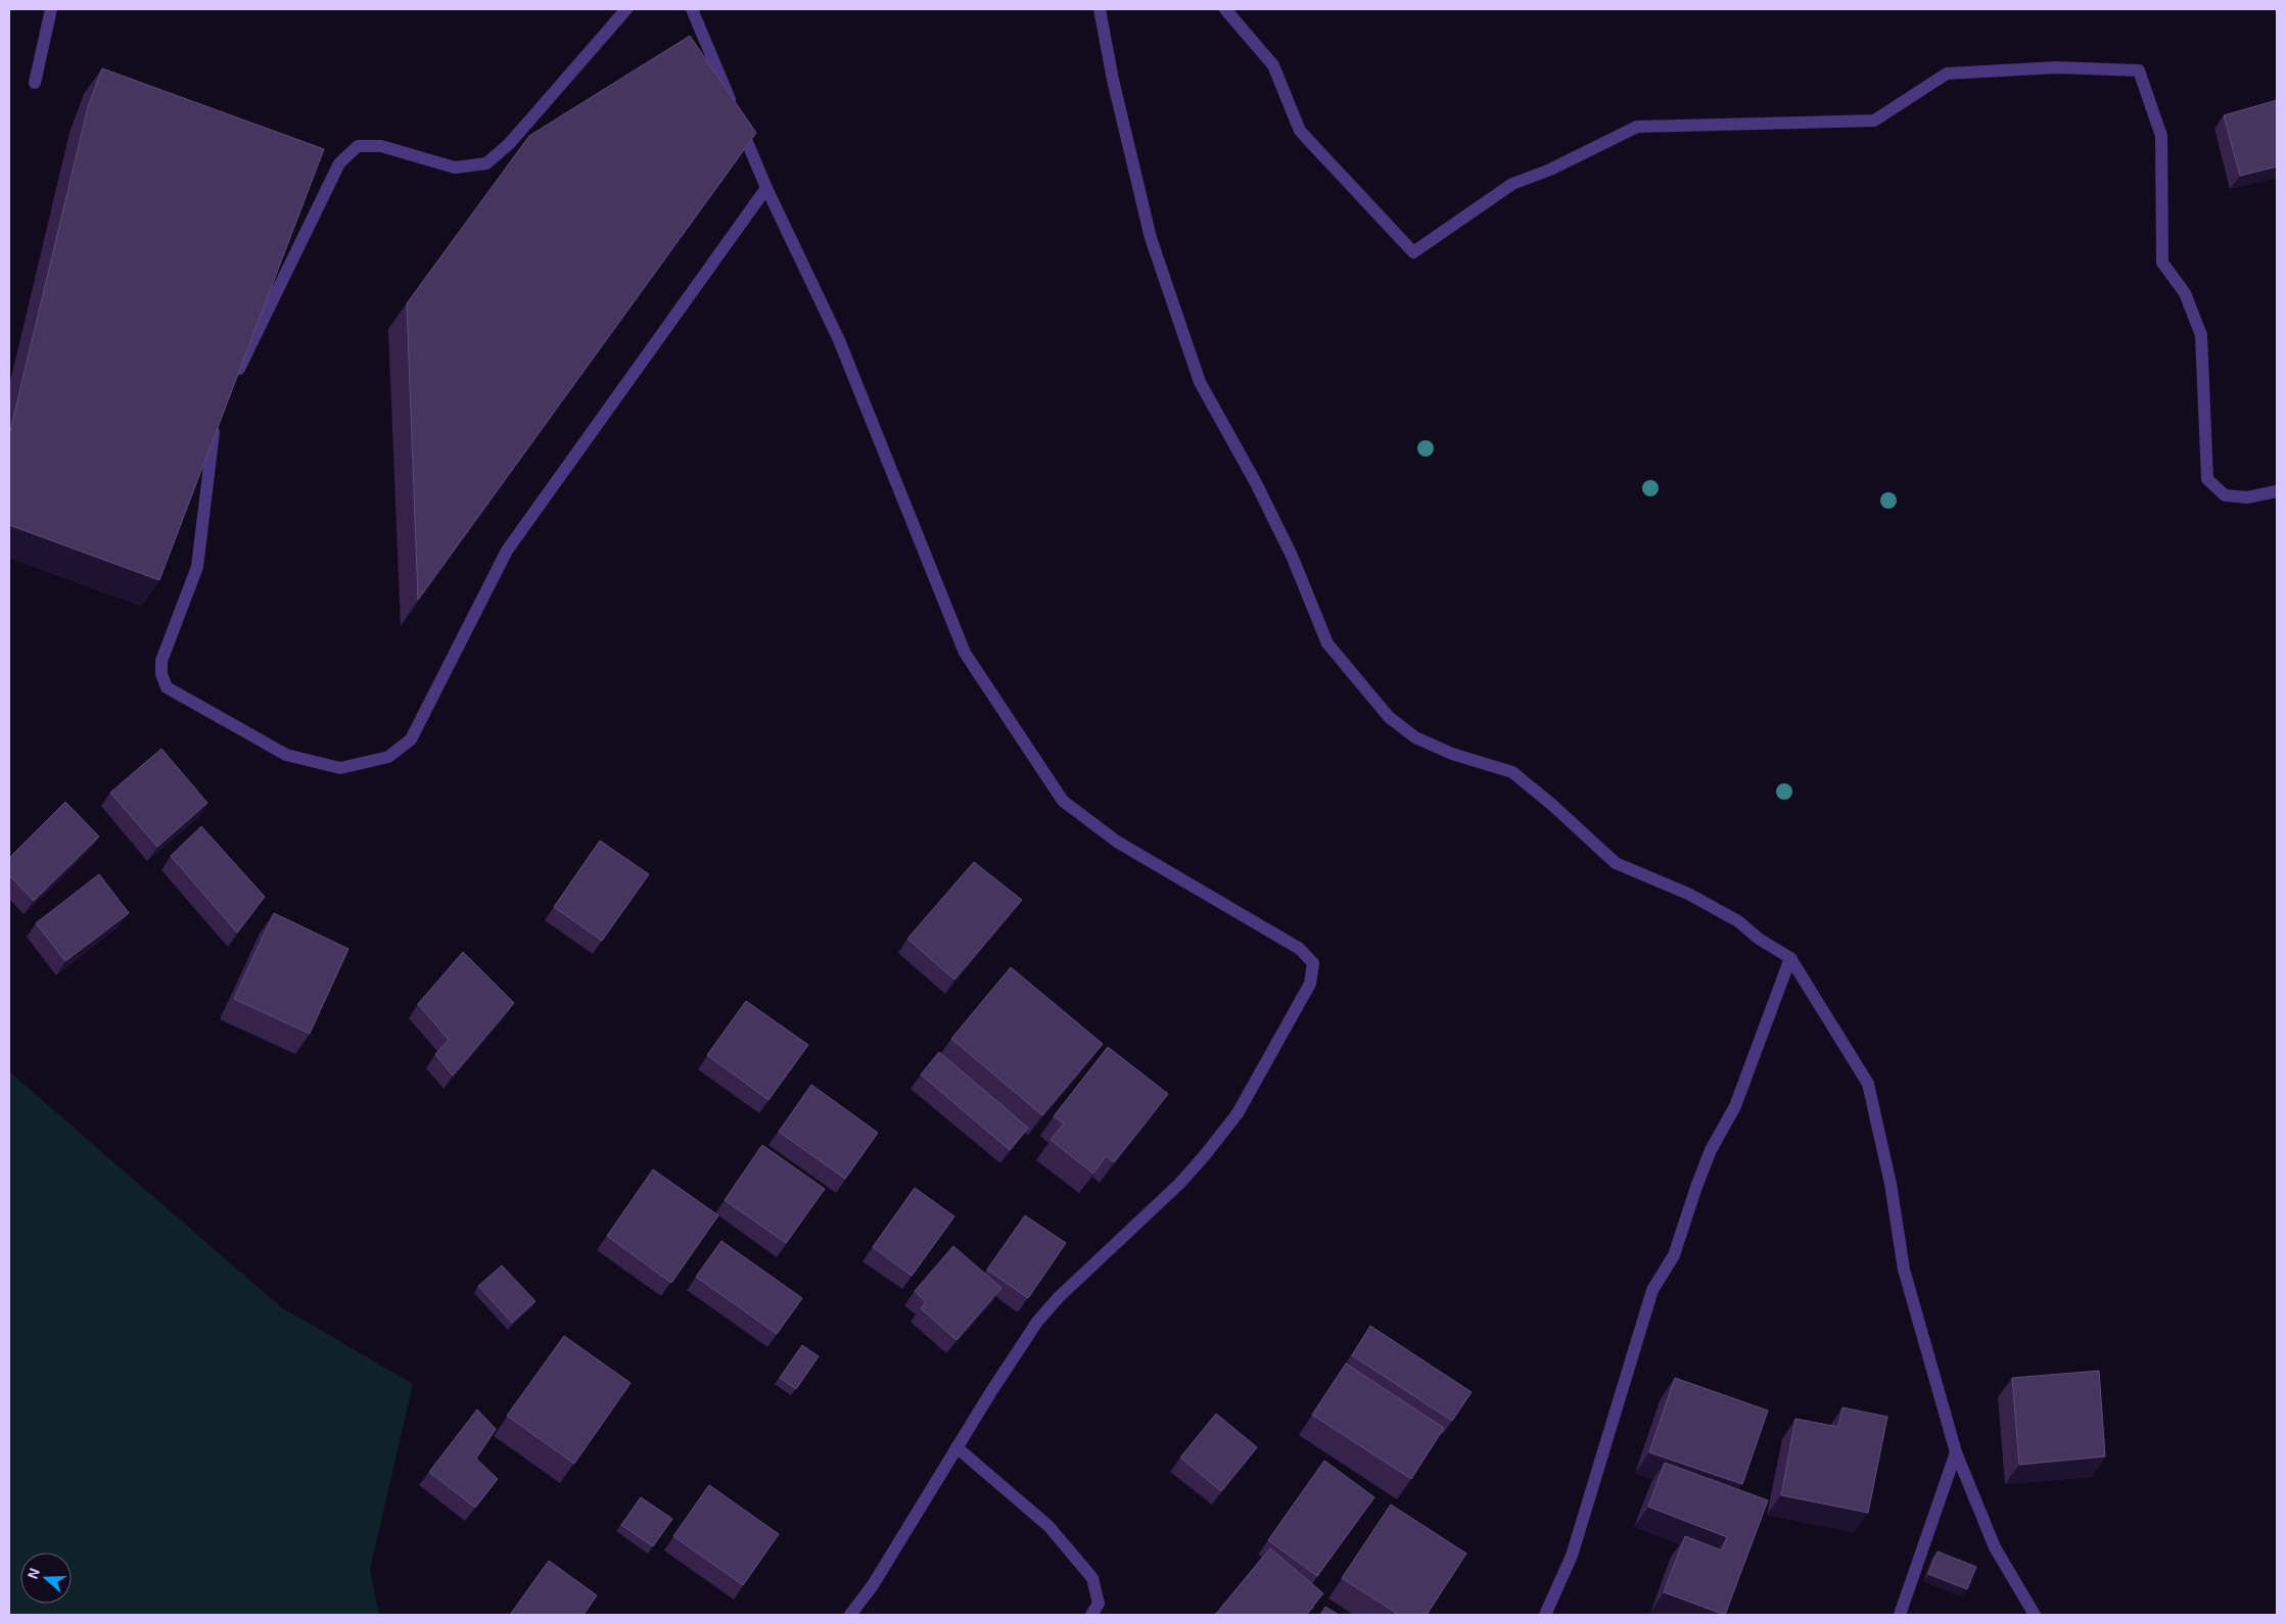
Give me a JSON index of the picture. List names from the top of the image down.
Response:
{
  "north": "left"
}
